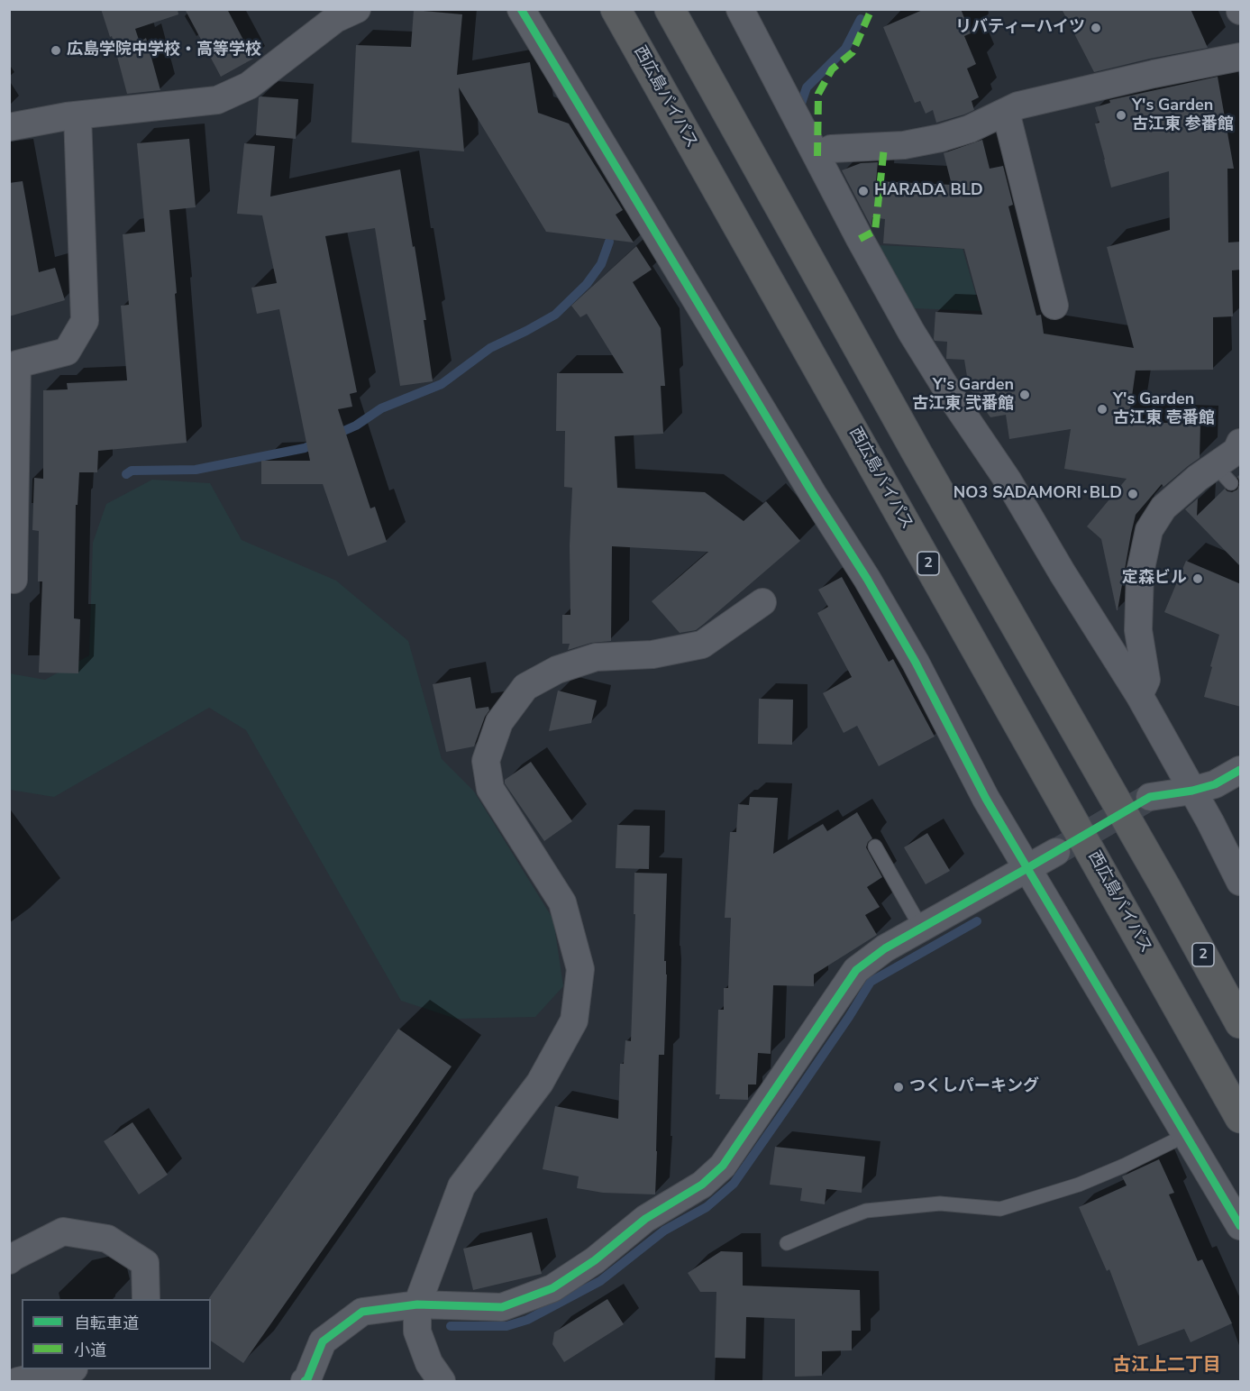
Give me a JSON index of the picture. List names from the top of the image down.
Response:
{
  "streets": {
    "highway": ["西広島バイパス", "2"]
  },
  "districts": ["古江上二丁目"],
  "places": [
    "リバティーハイツ",
    "広島学院中学校・高等学校",
    "Y's Garden 古江東 参番館",
    "HARADA BLD",
    "Y's Garden 古江東 弐番館",
    "Y's Garden 古江東 壱番館",
    "NO3 SADAMORI･BLD",
    "定森ビル",
    "つくしパーキング"
  ],
  "legend": ["自転車道", "小道"]
}
